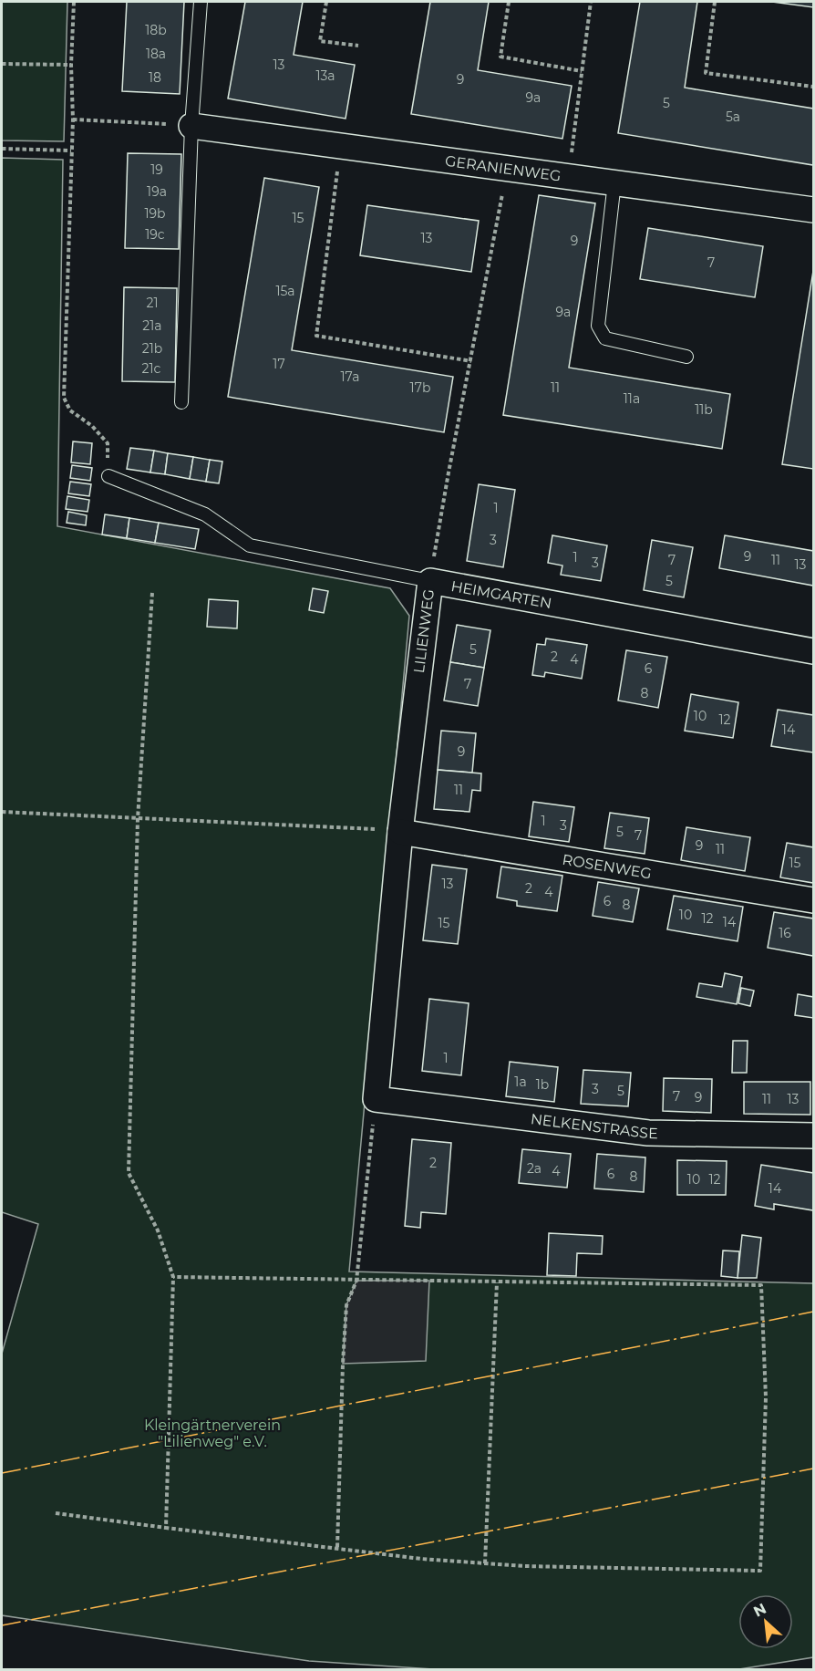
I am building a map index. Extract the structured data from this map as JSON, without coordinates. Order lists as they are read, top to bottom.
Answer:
{
  "streets": {
    "street": [
      "GERANIENWEG",
      "HEIMGARTEN",
      "LILIENWEG",
      "ROSENWEG",
      "NELKENSTRASSE"
    ]
  },
  "crossings": [
    ["GERANIENWEG", "LILIENWEG"],
    ["HEIMGARTEN", "LILIENWEG"],
    ["LILIENWEG", "ROSENWEG"],
    ["LILIENWEG", "NELKENSTRASSE"]
  ],
  "parks": ["Kleingärtnerverein \"Lilienweg\" e.V."],
  "house_numbers": [
    "18b",
    "18a",
    "13",
    "13a",
    "18",
    "9",
    "9a",
    "5",
    "5a",
    "19",
    "19a",
    "19b",
    "15",
    "19c",
    "13",
    "9",
    "7",
    "15a",
    "21",
    "9a",
    "21a",
    "21b",
    "17",
    "21c",
    "17a",
    "17b",
    "11",
    "11a",
    "11b",
    "1",
    "3",
    "9",
    "1",
    "7",
    "11",
    "3",
    "13",
    "5",
    "5",
    "2",
    "4",
    "6",
    "7",
    "8",
    "10",
    "12",
    "14",
    "9",
    "11",
    "1",
    "3",
    "5",
    "7",
    "9",
    "11",
    "15",
    "13",
    "2",
    "4",
    "6",
    "8",
    "10",
    "12",
    "14",
    "15",
    "16",
    "1",
    "1a",
    "1b",
    "3",
    "5",
    "7",
    "9",
    "11",
    "13",
    "2",
    "2a",
    "4",
    "6",
    "8",
    "10",
    "12",
    "14"
  ],
  "north": "top left"
}
